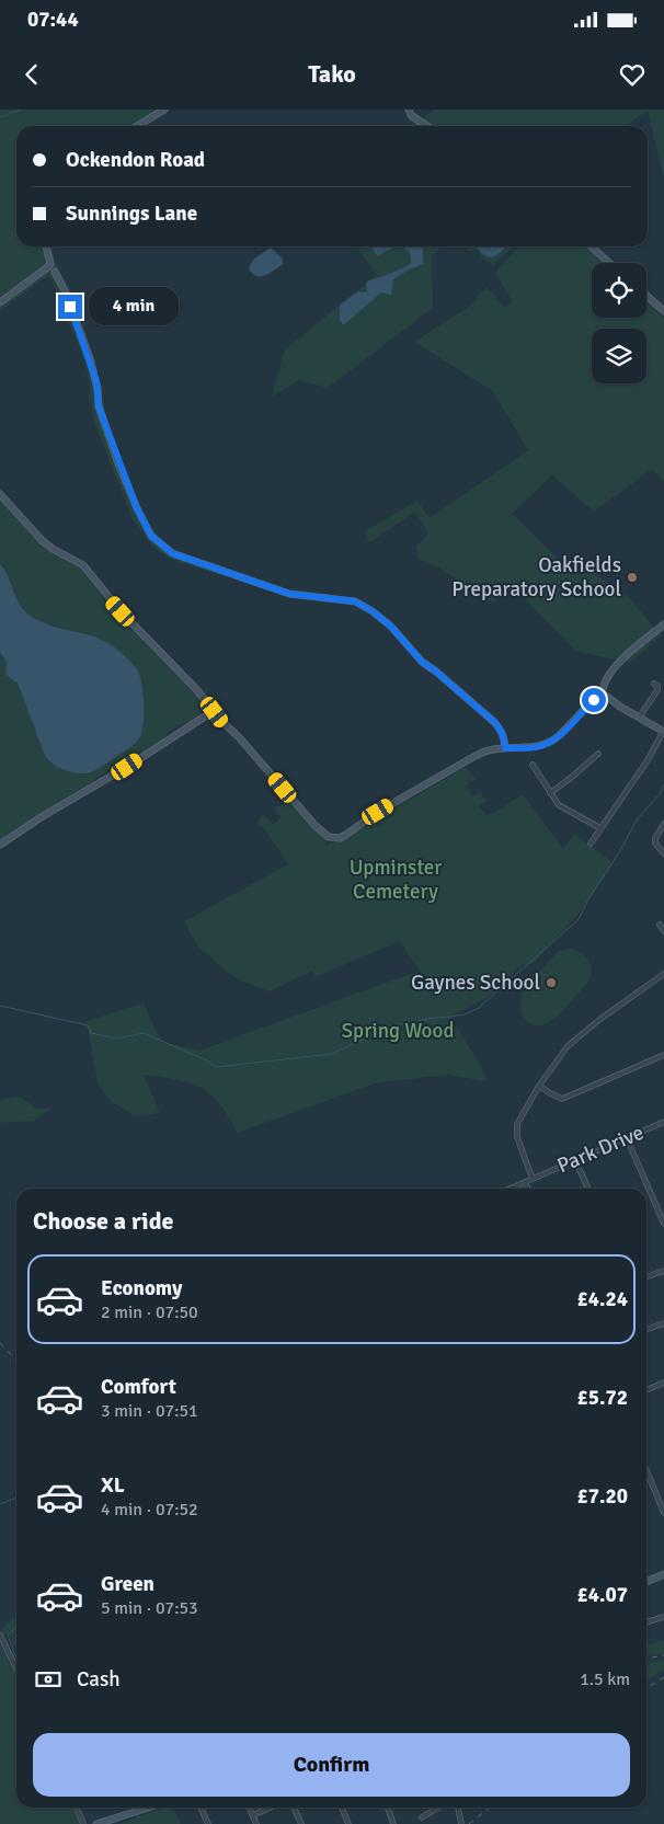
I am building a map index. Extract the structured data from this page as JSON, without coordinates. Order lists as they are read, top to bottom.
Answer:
{
  "streets": {
    "street": ["Park Drive"]
  },
  "parks": ["Upminster Cemetery", "Spring Wood"],
  "places": ["Oakfields Preparatory School", "Gaynes School"],
  "page": {
    "status": "07:44",
    "header": "Tako",
    "banner": ["Ockendon Road", "Sunnings Lane"],
    "bubble": "4 min",
    "heading": "Choose a ride",
    "list": [
      {
        "name": "Economy",
        "note": "2 min · 07:50",
        "value": "£4.24"
      },
      {
        "name": "Comfort",
        "note": "3 min · 07:51",
        "value": "£5.72"
      },
      {
        "name": "XL",
        "note": "4 min · 07:52",
        "value": "£7.20"
      },
      {
        "name": "Green",
        "note": "5 min · 07:53",
        "value": "£4.07"
      }
    ],
    "pay": ["Cash", "1.5 km"],
    "buttons": "Confirm"
  }
}
